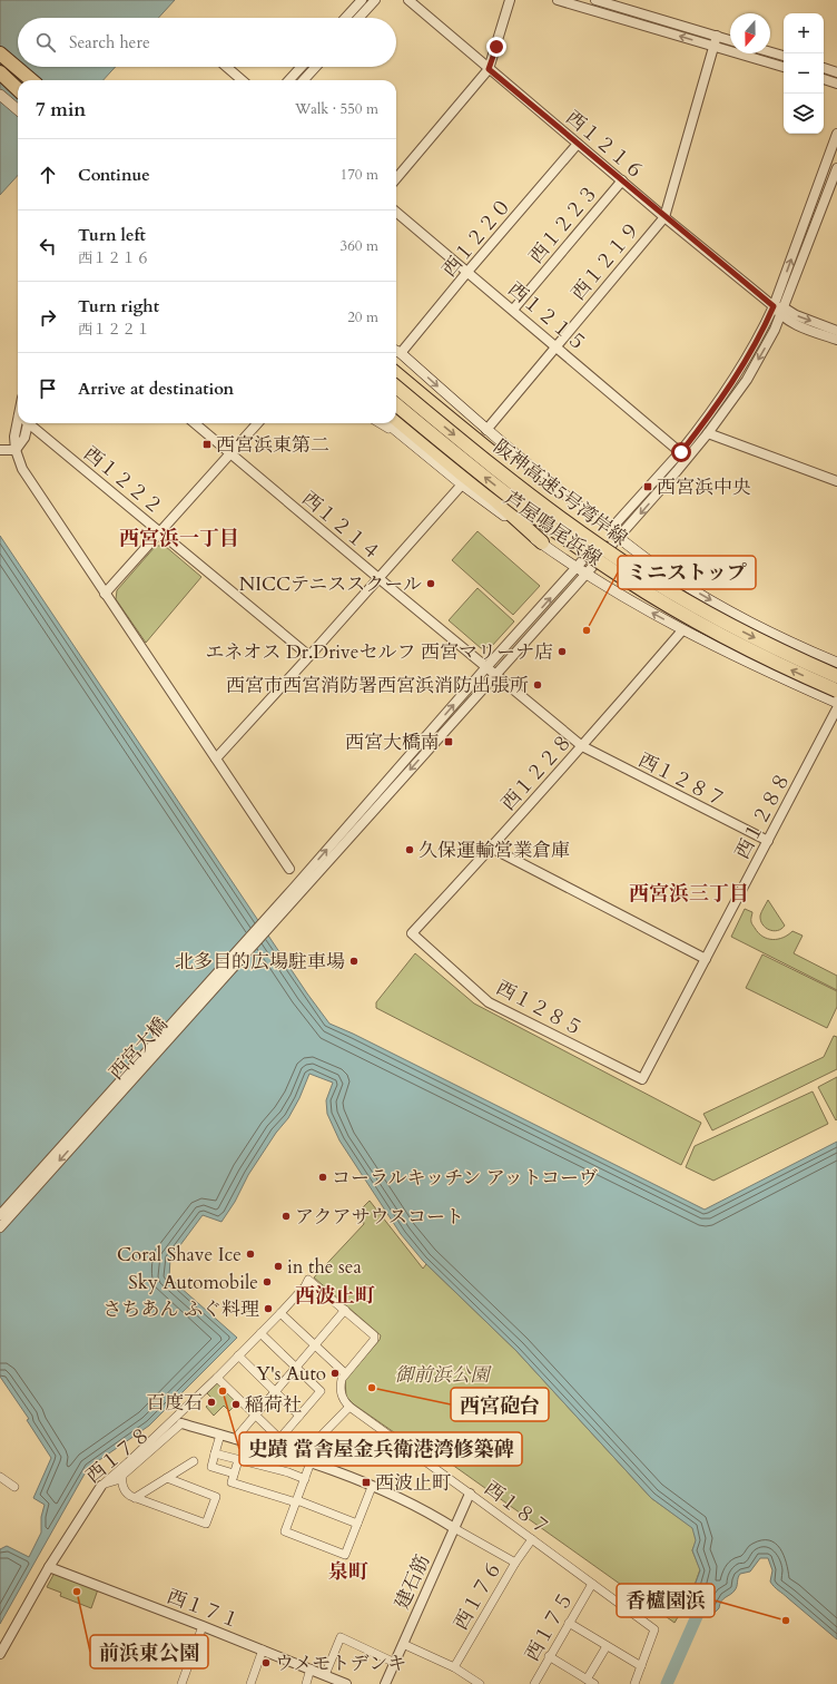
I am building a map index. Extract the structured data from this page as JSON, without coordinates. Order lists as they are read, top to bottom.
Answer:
{
  "streets": {
    "highway": ["阪神高速5号湾岸線"],
    "main road": ["芦屋鳴尾浜線"],
    "street": [
      "西１２１６",
      "西１２２３",
      "西１２２０",
      "西１２１９",
      "西１２１５",
      "西１２２２",
      "西１２１４",
      "西１２２８",
      "西１２８７",
      "西１２８８",
      "西１２８５",
      "西宮大橋",
      "西１７８",
      "西１８７",
      "建石筋",
      "西１７６",
      "西１７１",
      "西１７５"
    ]
  },
  "crossings": [
    ["西１２１６", "西１２２３"],
    ["西１２１６", "西１２２０"],
    ["西１２１６", "西１２１９"],
    ["西１２２３", "西１２１５"],
    ["西１２２０", "西１２１５"],
    ["西１２１９", "西１２１５"],
    ["西１２１９", "芦屋鳴尾浜線"],
    ["西１２１４", "西１２８７"],
    ["芦屋鳴尾浜線", "西１２２８"],
    ["西１２２８", "西１２８７"],
    ["西１２２８", "西１２８５"],
    ["西１２８７", "西１２８８"],
    ["西１２８８", "西１２８５"],
    ["西１７８", "建石筋"],
    ["西１７８", "西１７１"],
    ["西１８７", "建石筋"],
    ["西１８７", "西１７６"],
    ["西１８７", "西１７５"]
  ],
  "districts": [
    "西宮浜一丁目",
    "西宮浜三丁目",
    "西波止町",
    "泉町"
  ],
  "parks": ["御前浜公園"],
  "places": {
    "transit": [
      "西宮浜東第二",
      "西宮浜中央",
      "西宮大橋南",
      "西波止町"
    ],
    "other": [
      "NICCテニススクール",
      "ミニストップ",
      "エネオス Dr.Driveセルフ 西宮マリーナ店",
      "西宮市西宮消防署西宮浜消防出張所",
      "久保運輸営業倉庫",
      "北多目的広場駐車場",
      "コーラルキッチン アットコーヴ",
      "アクアサウスコート",
      "Coral Shave Ice",
      "in the sea",
      "Sky Automobile",
      "さちあん ふぐ料理",
      "Y's Auto",
      "西宮砲台",
      "史蹟 當舎屋金兵衛港湾修築碑",
      "百度石",
      "稲荷社",
      "前浜東公園",
      "香櫨園浜",
      "ウメモトデンキ"
    ]
  },
  "north": "bottom",
  "page": {
    "map_buttons": ["+", "−"],
    "search": "Search here",
    "heading": ["7 min", "Walk · 550 m"],
    "list": [
      ["Continue", "170 m"],
      ["Turn left", "西１２１６", "360 m"],
      ["Turn right", "西１２２１", "20 m"],
      "Arrive at destination"
    ]
  }
}
